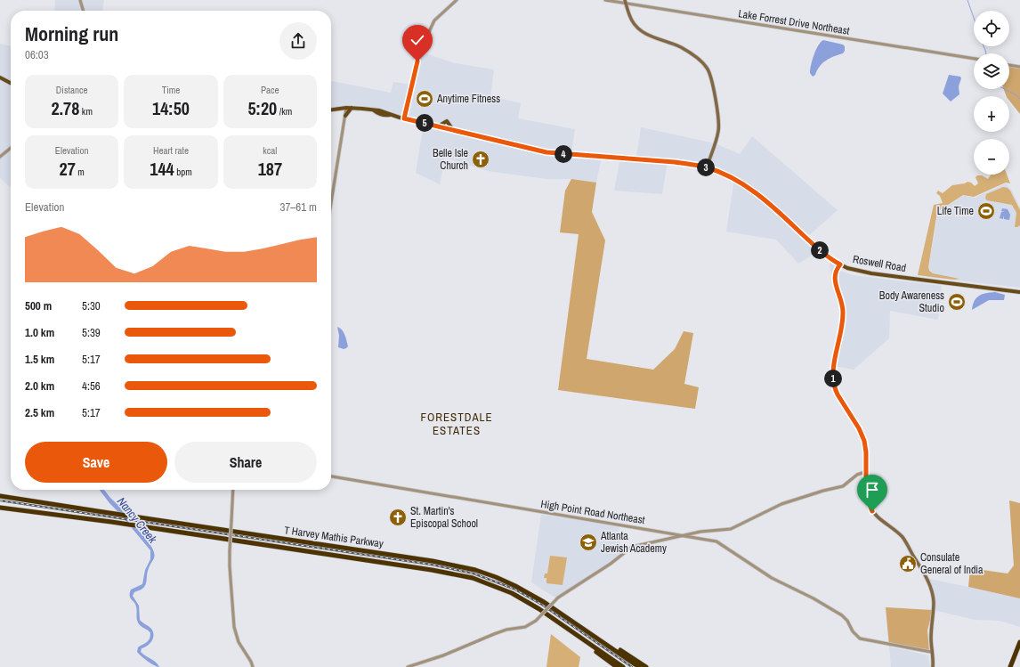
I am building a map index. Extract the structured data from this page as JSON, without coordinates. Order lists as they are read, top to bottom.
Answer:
{
  "streets": {
    "highway": ["T Harvey Mathis Parkway"],
    "main road": ["Roswell Road"],
    "street": ["Lake Forrest Drive Northeast", "High Point Road Northeast"]
  },
  "districts": ["FORESTDALE ESTATES"],
  "water": ["Nancy Creek"],
  "places": {
    "sports": ["Anytime Fitness", "Life Time", "Body Awareness Studio"],
    "church": ["Belle Isle Church", "St. Martin's Episcopal School"],
    "school or university": ["Atlanta Jewish Academy"],
    "public building": ["Consulate General of India"]
  },
  "page": {
    "map_buttons": ["+", "−"],
    "heading": ["Morning run", "06:03"],
    "stats": [
      ["Distance", "2.78 km"],
      ["Time", "14:50"],
      ["Pace", "5:20 /km"],
      ["Elevation", "27 m"],
      ["Heart rate", "144 bpm"],
      ["kcal", "187"]
    ],
    "pins": [
      "5",
      "4",
      "3",
      "2",
      "1"
    ],
    "chart": ["Elevation", "37–61 m"],
    "list": [
      {
        "name": "500 m",
        "note": "5:30"
      },
      {
        "name": "1.0 km",
        "note": "5:39"
      },
      {
        "name": "1.5 km",
        "note": "5:17"
      },
      {
        "name": "2.0 km",
        "note": "4:56"
      },
      {
        "name": "2.5 km",
        "note": "5:17"
      }
    ],
    "buttons": ["Save", "Share"]
  }
}
